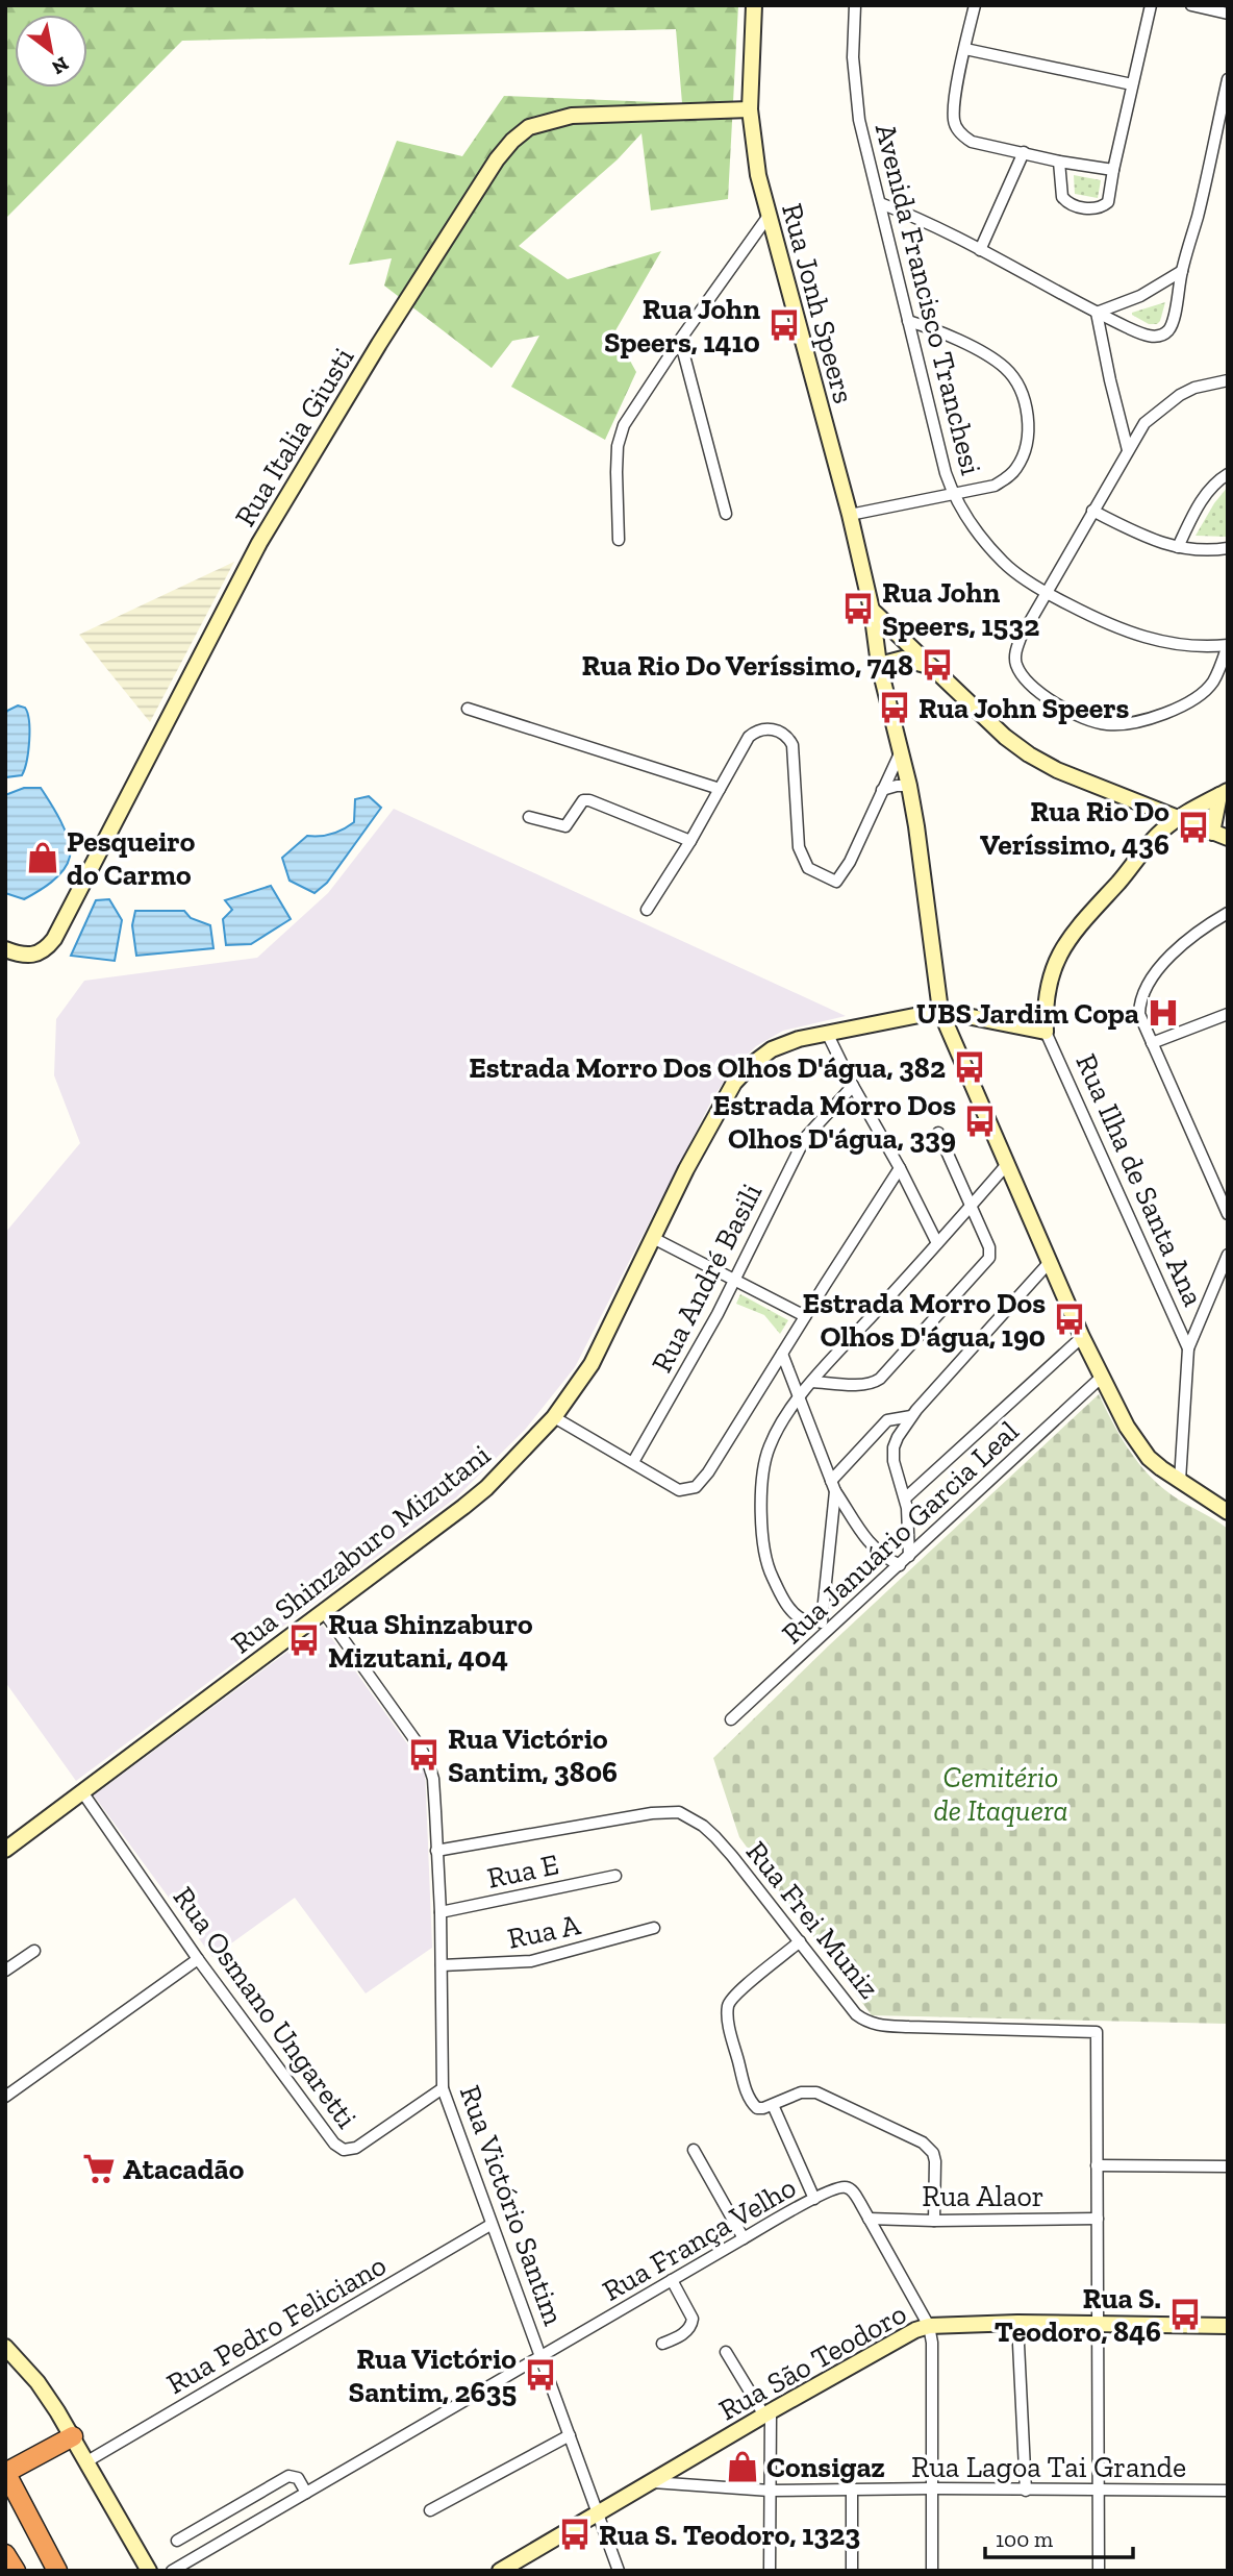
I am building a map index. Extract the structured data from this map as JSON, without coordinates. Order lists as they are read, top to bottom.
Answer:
{
  "streets": {
    "street": [
      "Avenida Francisco Tranchesi",
      "Rua Jonh Speers",
      "Rua Italia Giusti",
      "Rua Ilha de Santa Ana",
      "Rua André Basili",
      "Rua Januário Garcia Leal",
      "Rua Shinzaburo Mizutani",
      "Rua E",
      "Rua Frei Muniz",
      "Rua A",
      "Rua Osmano Ungaretti",
      "Rua Alaor",
      "Rua Victório Santim",
      "Rua França Velho",
      "Rua Pedro Feliciano",
      "Rua São Teodoro",
      "Rua Lagoa Tai Grande"
    ]
  },
  "crossings": [
    ["Rua Jonh Speers", "Rua Italia Giusti"],
    ["Rua Jonh Speers", "Rua Ilha de Santa Ana"],
    ["Rua Jonh Speers", "Rua Januário Garcia Leal"],
    ["Rua Jonh Speers", "Rua Shinzaburo Mizutani"],
    ["Rua Ilha de Santa Ana", "Rua Shinzaburo Mizutani"],
    ["Rua Shinzaburo Mizutani", "Rua Osmano Ungaretti"],
    ["Rua Shinzaburo Mizutani", "Rua Victório Santim"],
    ["Rua E", "Rua Victório Santim"],
    ["Rua Frei Muniz", "Rua Victório Santim"],
    ["Rua A", "Rua Victório Santim"],
    ["Rua Osmano Ungaretti", "Rua Victório Santim"],
    ["Rua Alaor", "Rua França Velho"],
    ["Rua Victório Santim", "Rua França Velho"],
    ["Rua Victório Santim", "Rua Pedro Feliciano"],
    ["Rua Victório Santim", "Rua São Teodoro"],
    ["Rua França Velho", "Rua São Teodoro"],
    ["Rua São Teodoro", "Rua Lagoa Tai Grande"]
  ],
  "parks": ["Cemitério de Itaquera"],
  "places": {
    "bus stop": [
      "Rua John Speers, 1410",
      "Rua John Speers, 1532",
      "Rua Rio Do Veríssimo, 748",
      "Rua John Speers",
      "Rua Rio Do Veríssimo, 436",
      "Estrada Morro Dos Olhos D'água, 382",
      "Estrada Morro Dos Olhos D'água, 339",
      "Estrada Morro Dos Olhos D'água, 190",
      "Rua Shinzaburo Mizutani, 404",
      "Rua Victório Santim, 3806",
      "Rua S. Teodoro, 846",
      "Rua Victório Santim, 2635",
      "Rua S. Teodoro, 1323"
    ],
    "shop": ["Pesqueiro do Carmo", "Consigaz"],
    "hospital": ["UBS Jardim Copa"],
    "supermarket": ["Atacadão"]
  },
  "scale_bar": "100 m",
  "north": "bottom right"
}
